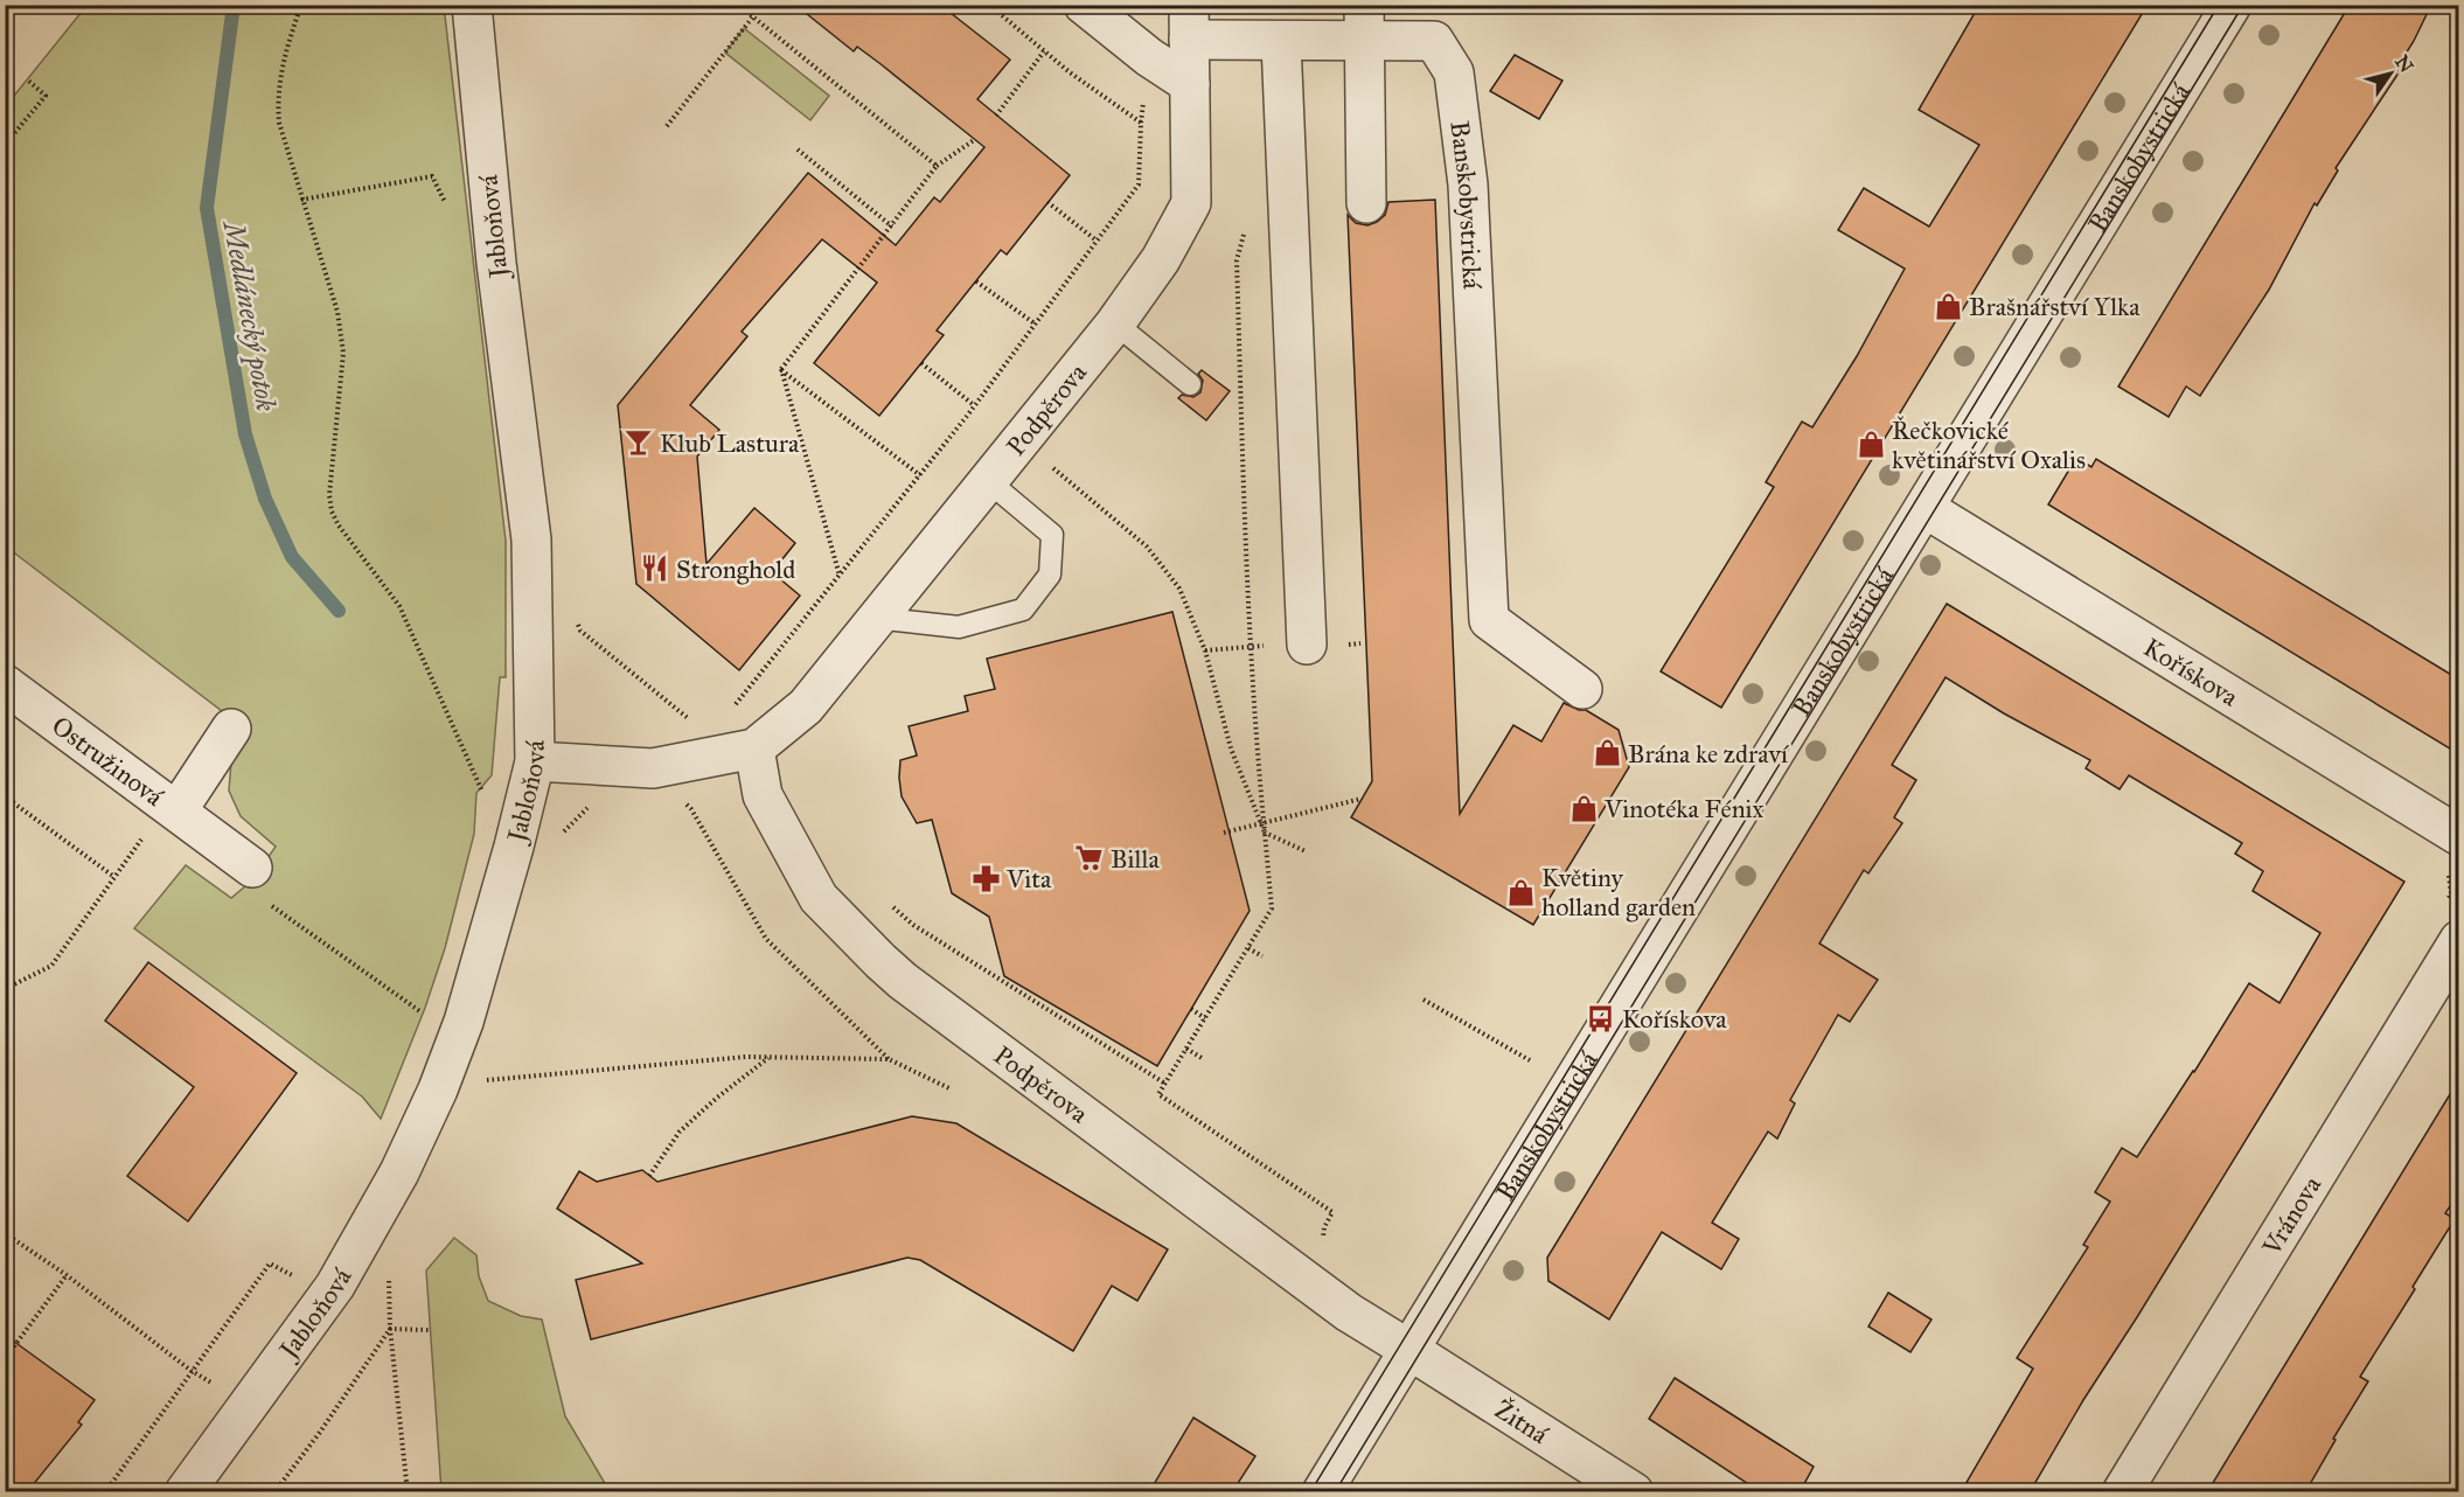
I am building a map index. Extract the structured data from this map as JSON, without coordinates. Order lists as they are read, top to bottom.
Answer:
{
  "streets": {
    "street": [
      "Banskobystrická",
      "Jabloňová",
      "Podpěrova",
      "Kořískova",
      "Ostružinová",
      "Vránova",
      "Žitná"
    ]
  },
  "crossings": [
    ["Banskobystrická", "Podpěrova"],
    ["Banskobystrická", "Kořískova"],
    ["Banskobystrická", "Žitná"],
    ["Jabloňová", "Podpěrova"],
    ["Podpěrova", "Žitná"]
  ],
  "water": ["Medlánecký potok"],
  "places": {
    "shop": [
      "Brašnářství Ylka",
      "Řečkovické květinářství Oxalis",
      "Brána ke zdraví",
      "Vinotéka Fénix",
      "Květiny holland garden"
    ],
    "bar": ["Klub Lastura"],
    "restaurant": ["Stronghold"],
    "supermarket": ["Billa"],
    "pharmacy": ["Vita"],
    "bus stop": ["Kořískova"]
  },
  "north": "top right"
}
